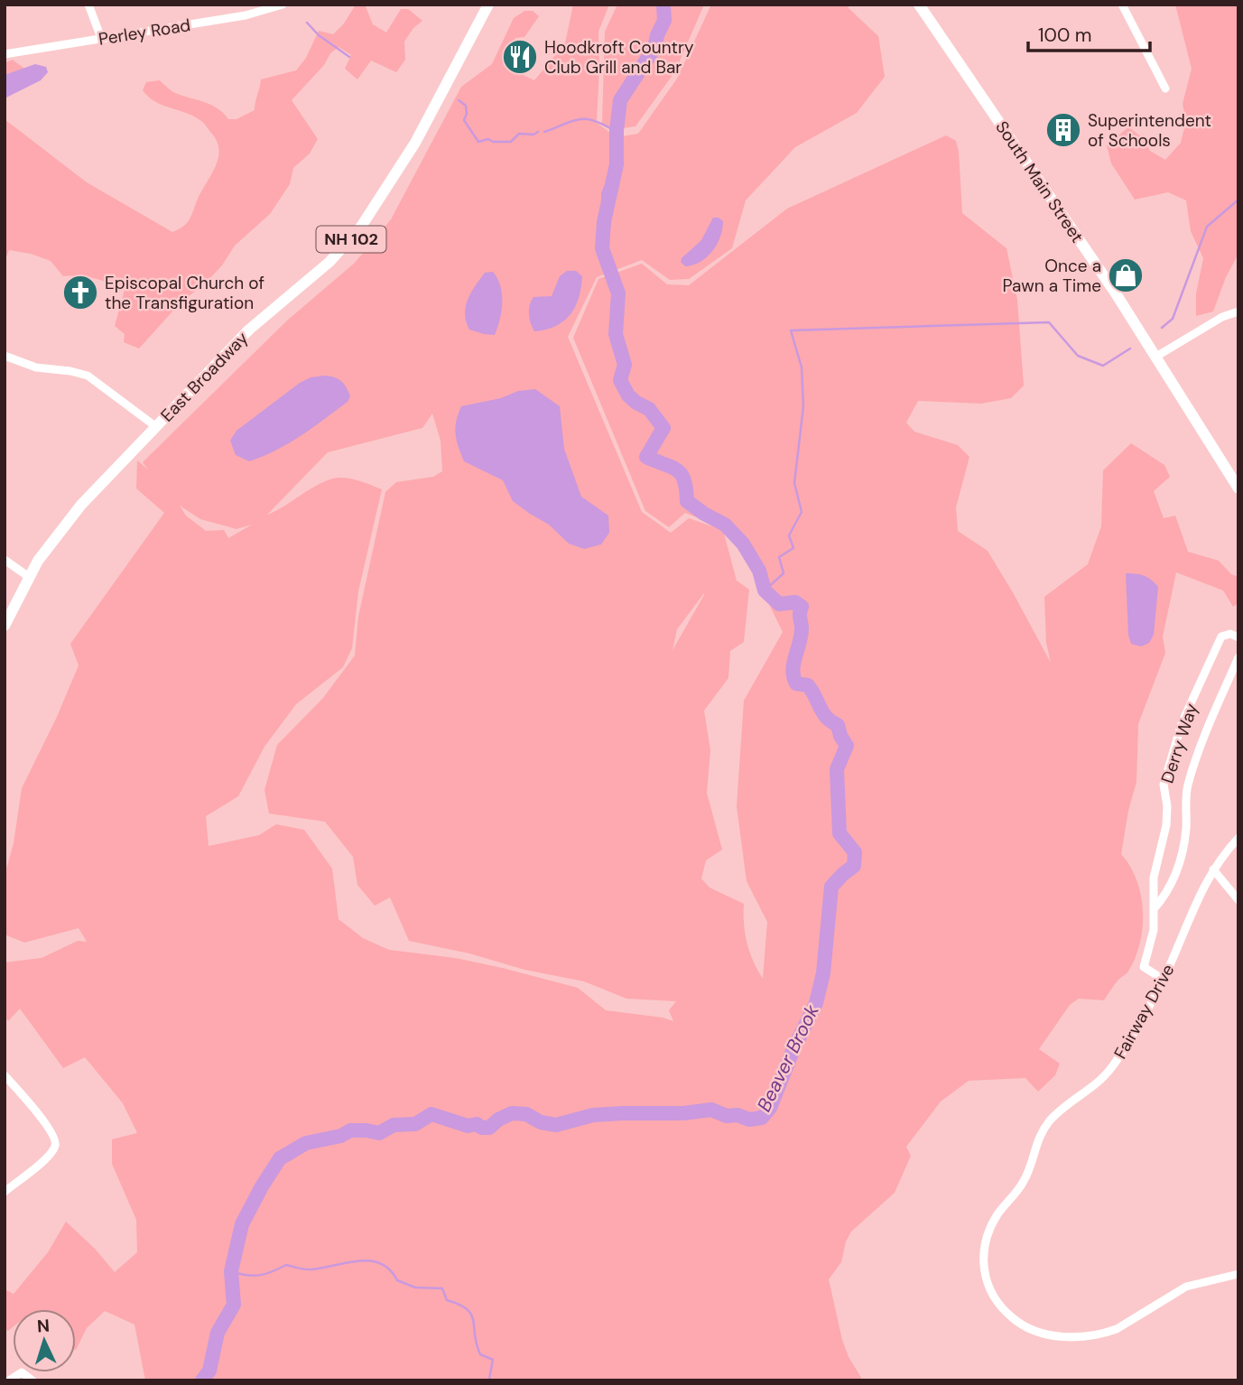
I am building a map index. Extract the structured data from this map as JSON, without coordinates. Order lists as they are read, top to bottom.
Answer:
{
  "streets": {
    "main road": ["South Main Street", "NH 102", "East Broadway"],
    "street": ["Perley Road", "Derry Way", "Fairway Drive"]
  },
  "crossings": [
    ["Derry Way", "Fairway Drive"]
  ],
  "water": ["Beaver Brook"],
  "places": {
    "restaurant": ["Hoodkroft Country Club Grill and Bar"],
    "building": ["Superintendent of Schools"],
    "shop": ["Once a Pawn a Time"],
    "church": ["Episcopal Church of the Transfiguration"]
  },
  "scale_bar": "100 m",
  "north": "top"
}
